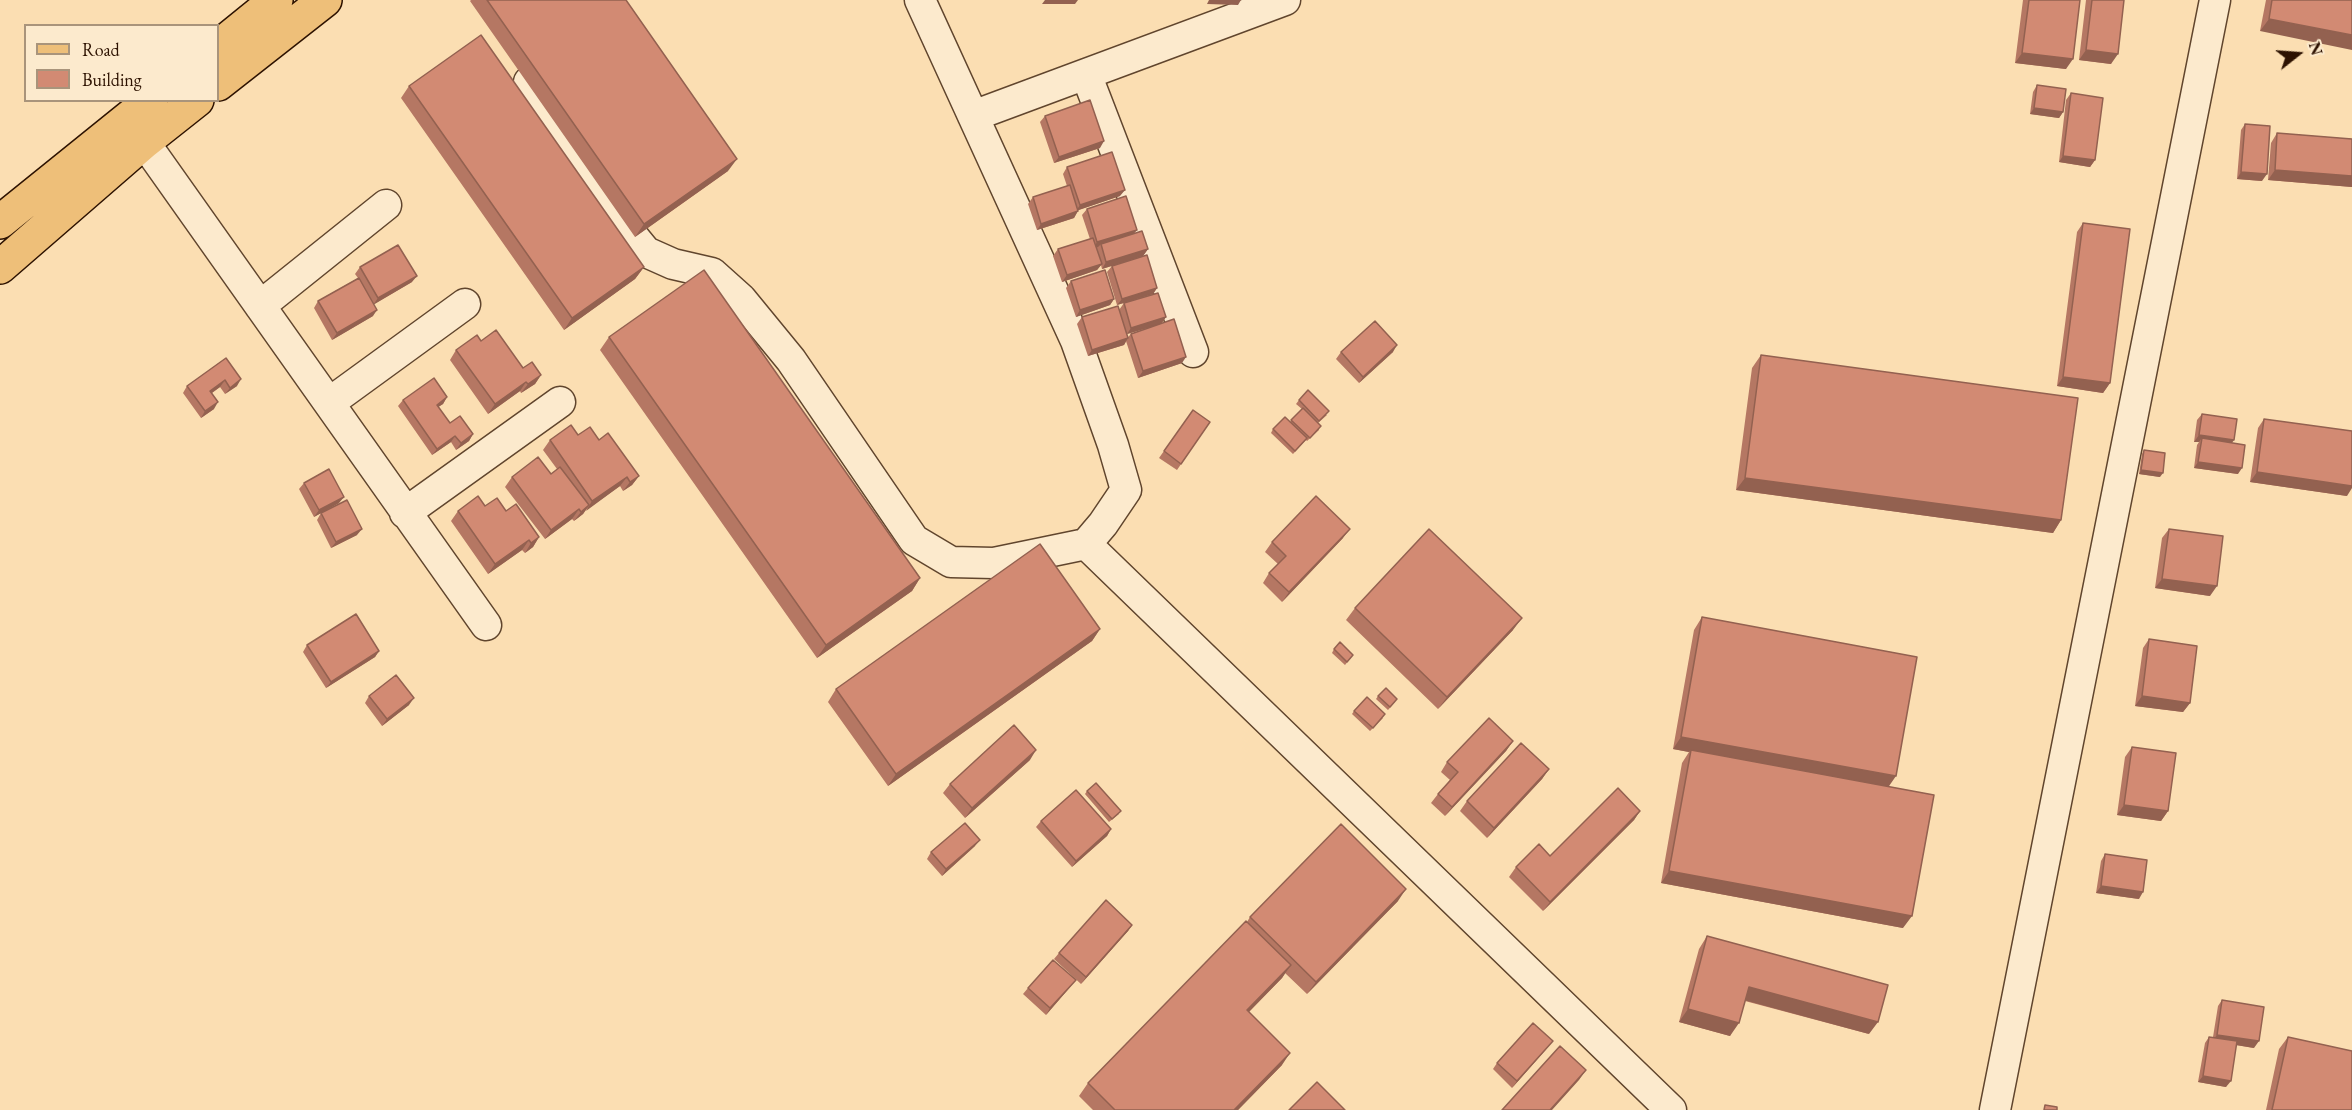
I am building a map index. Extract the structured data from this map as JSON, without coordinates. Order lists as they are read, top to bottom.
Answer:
{
  "legend": ["Road", "Building"],
  "north": "right"
}
